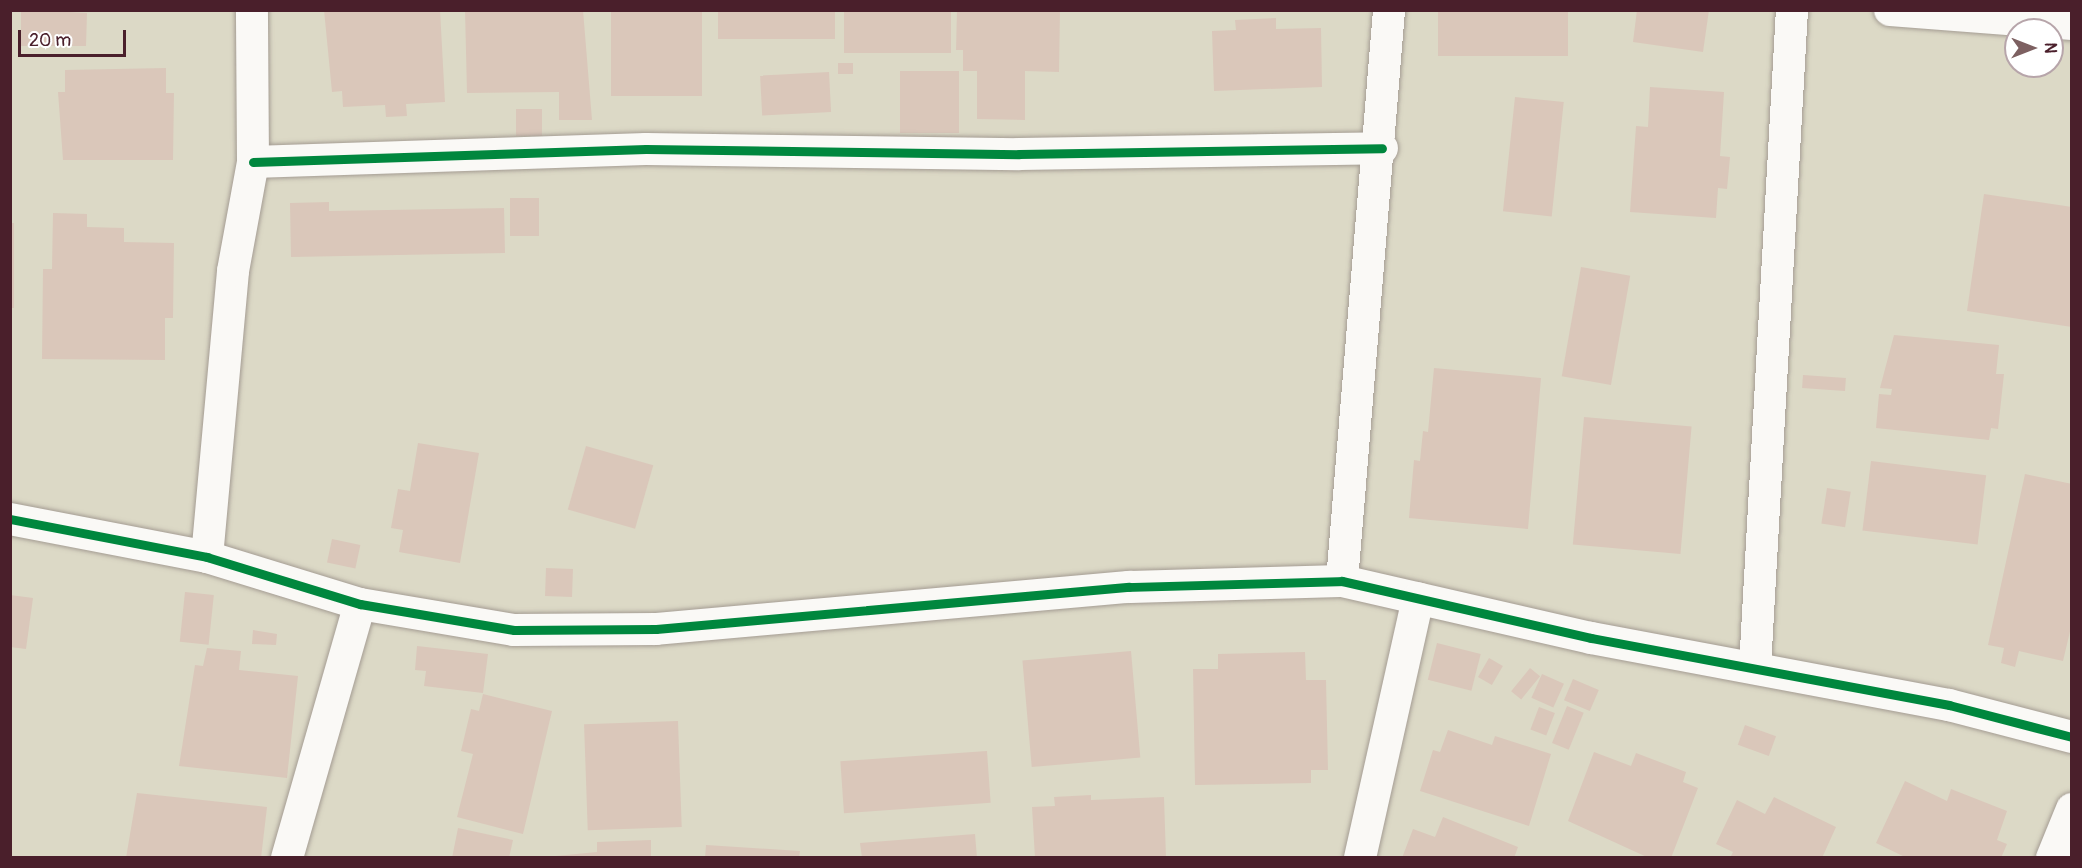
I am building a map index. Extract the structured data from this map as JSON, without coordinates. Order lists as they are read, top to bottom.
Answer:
{
  "scale_bar": "20 m",
  "north": "right"
}
